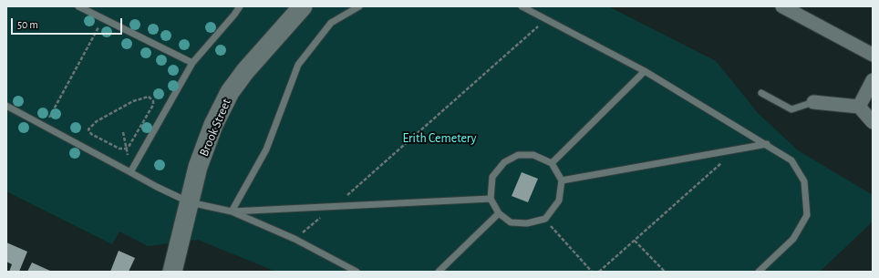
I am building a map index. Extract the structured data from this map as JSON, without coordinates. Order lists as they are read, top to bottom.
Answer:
{
  "streets": {
    "street": ["Brook Street"]
  },
  "parks": ["Erith Cemetery"],
  "scale_bar": "50 m"
}
